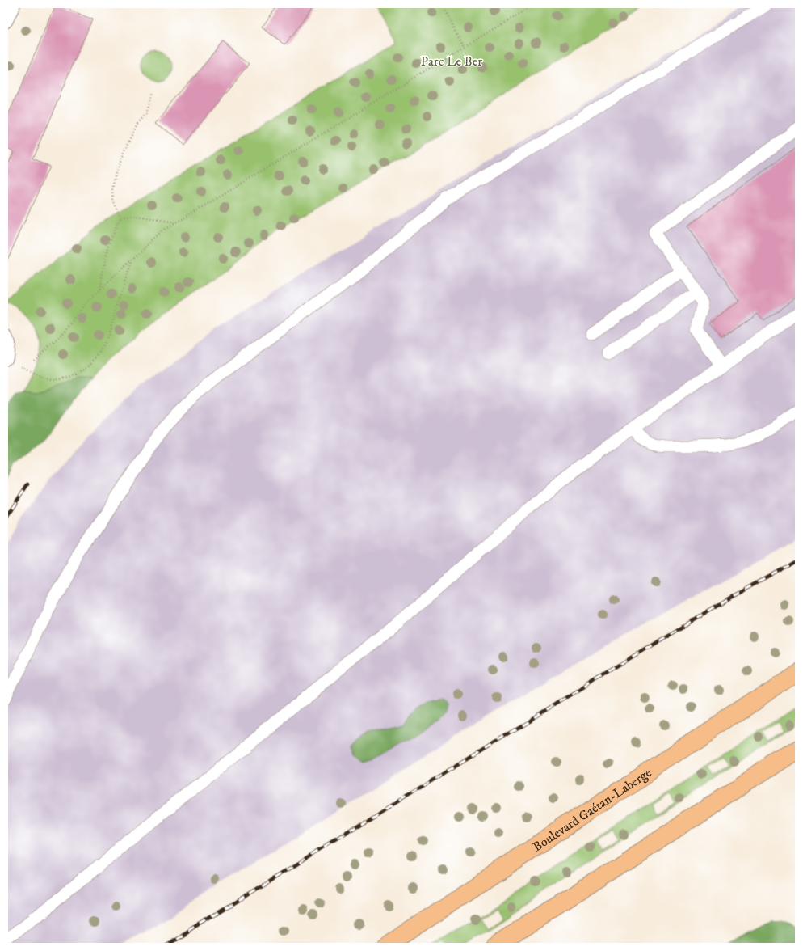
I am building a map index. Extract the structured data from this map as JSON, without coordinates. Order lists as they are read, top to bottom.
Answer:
{
  "streets": {
    "main road": ["Boulevard Gaétan-Laberge"]
  },
  "parks": ["Parc Le Ber"]
}
